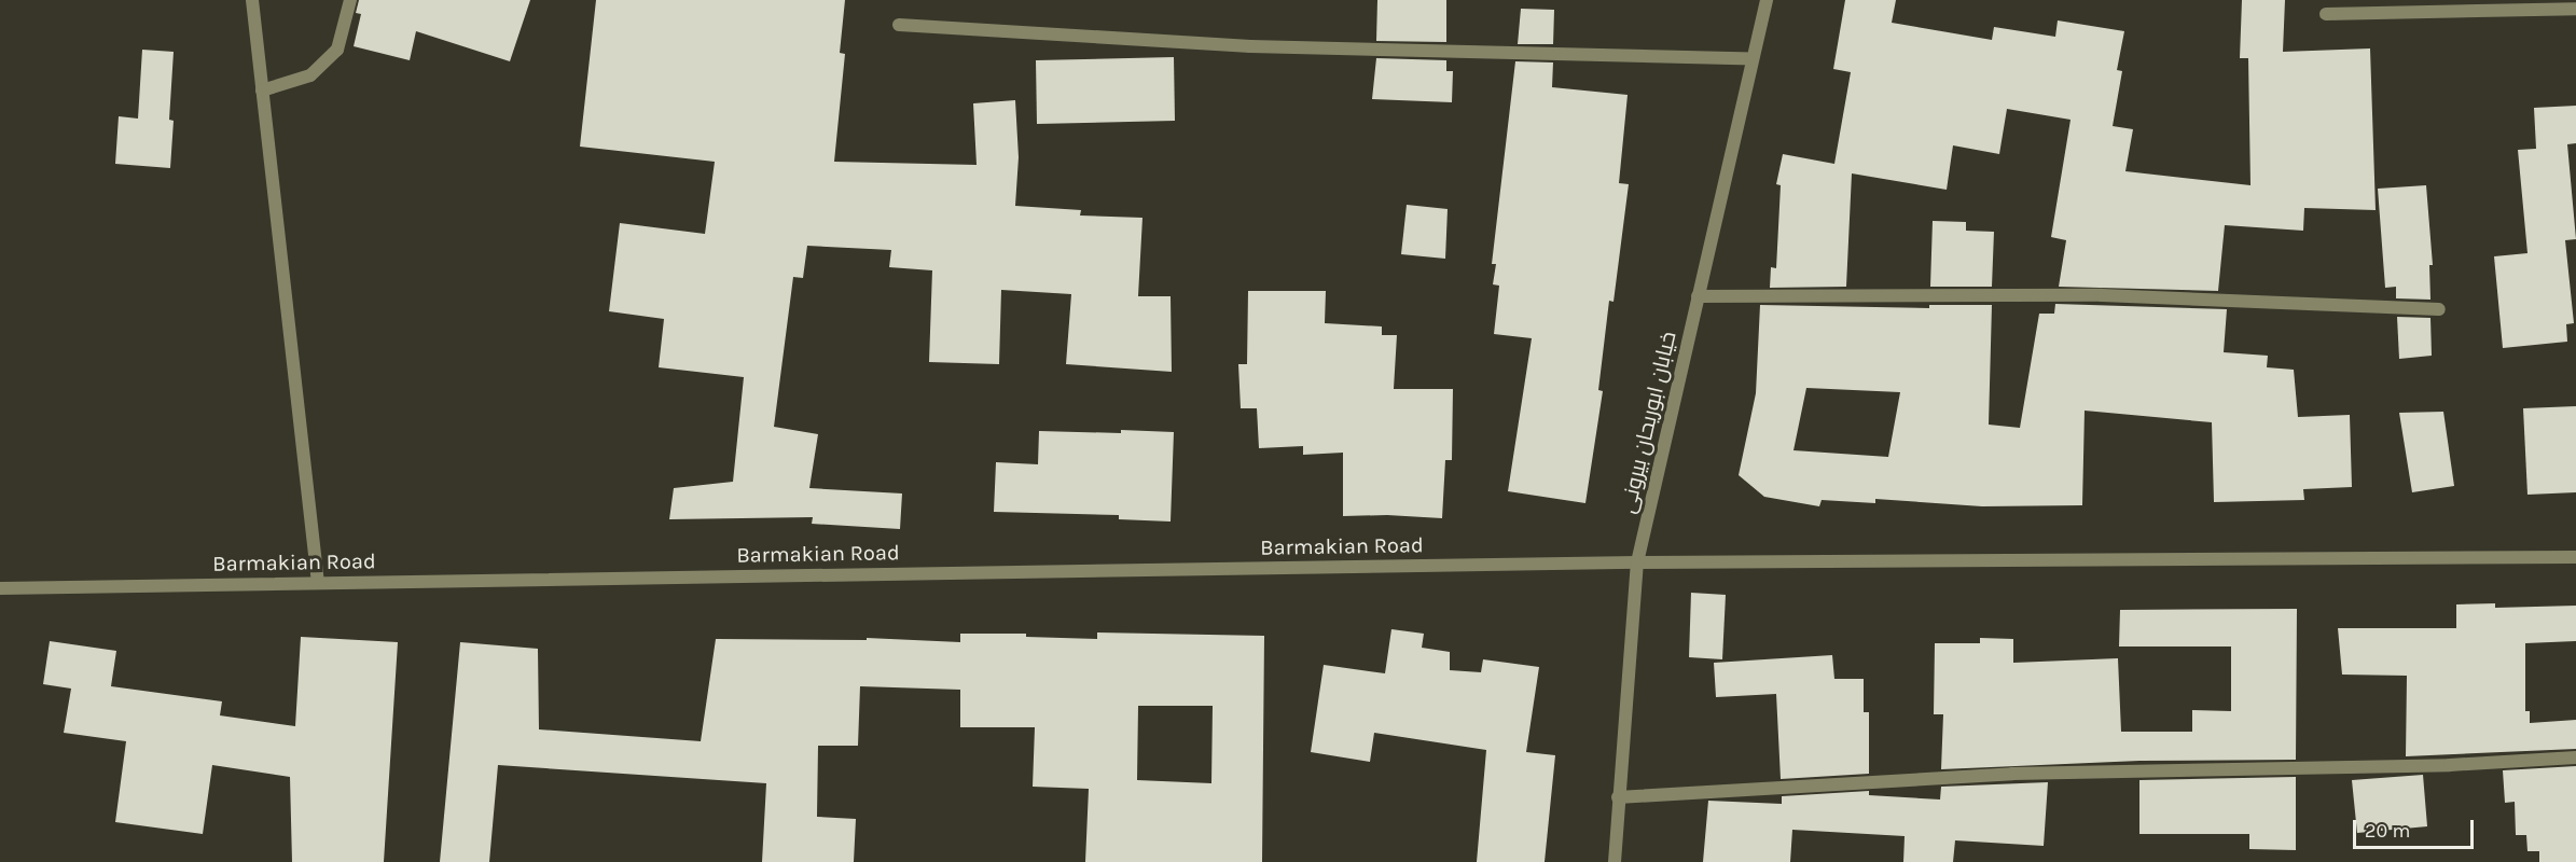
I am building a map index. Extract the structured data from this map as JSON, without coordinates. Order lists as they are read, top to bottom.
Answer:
{
  "streets": {
    "street": ["خیابان ابوریحان بیرونی", "Barmakian Road"]
  },
  "crossings": [
    ["خیابان ابوریحان بیرونی", "Barmakian Road"]
  ],
  "scale_bar": "20 m"
}
